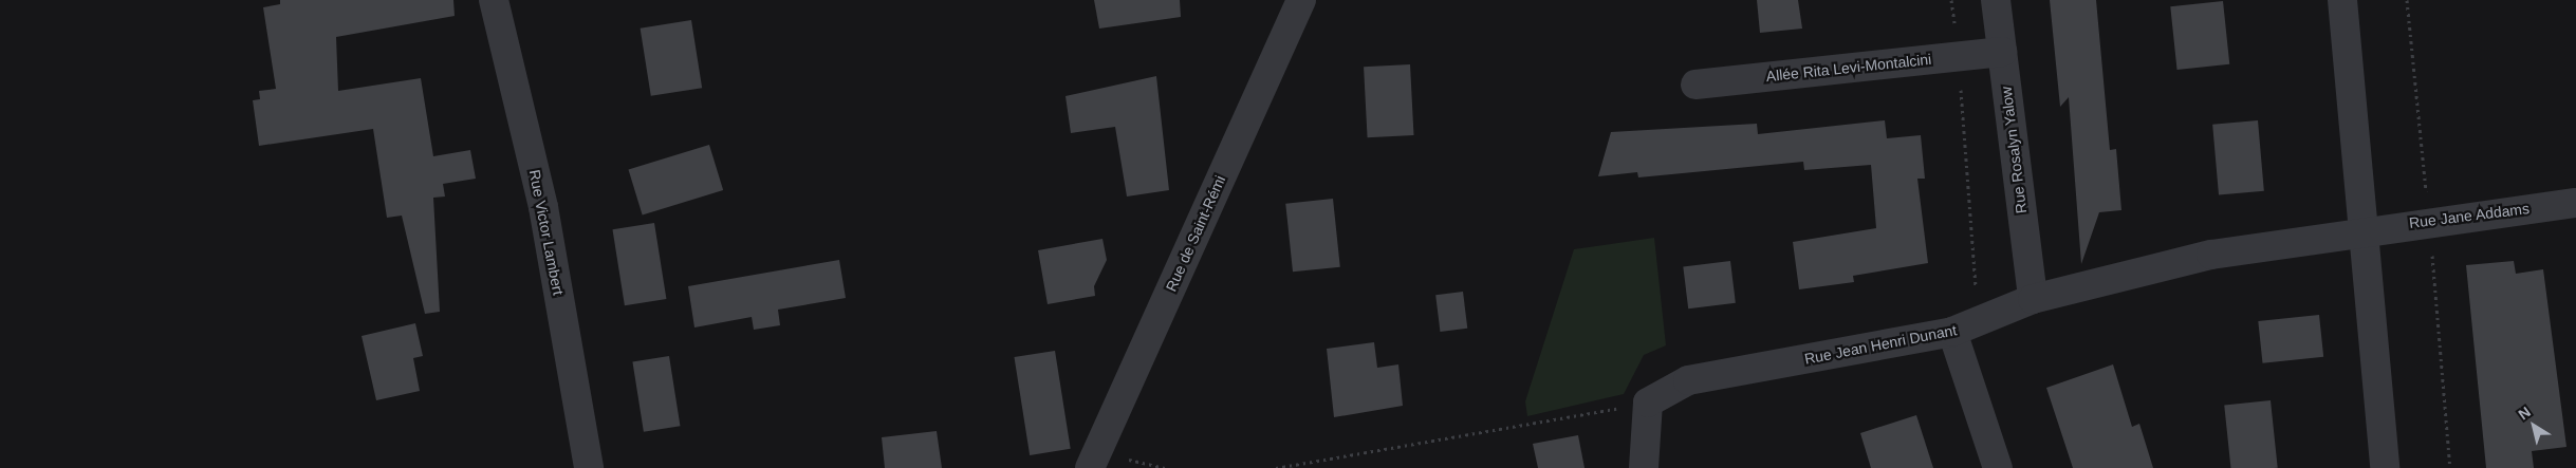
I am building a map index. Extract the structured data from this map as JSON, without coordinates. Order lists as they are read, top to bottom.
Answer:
{
  "streets": {
    "street": [
      "Allée Rita Levi-Montalcini",
      "Rue Rosalyn Yalow",
      "Rue Jane Addams",
      "Rue Victor Lambert",
      "Rue de Saint-Rémi",
      "Rue Jean Henri Dunant"
    ]
  },
  "crossings": [
    ["Allée Rita Levi-Montalcini", "Rue Rosalyn Yalow"],
    ["Rue Rosalyn Yalow", "Rue Jean Henri Dunant"],
    ["Rue Jane Addams", "Rue Jean Henri Dunant"]
  ],
  "north": "top left"
}
